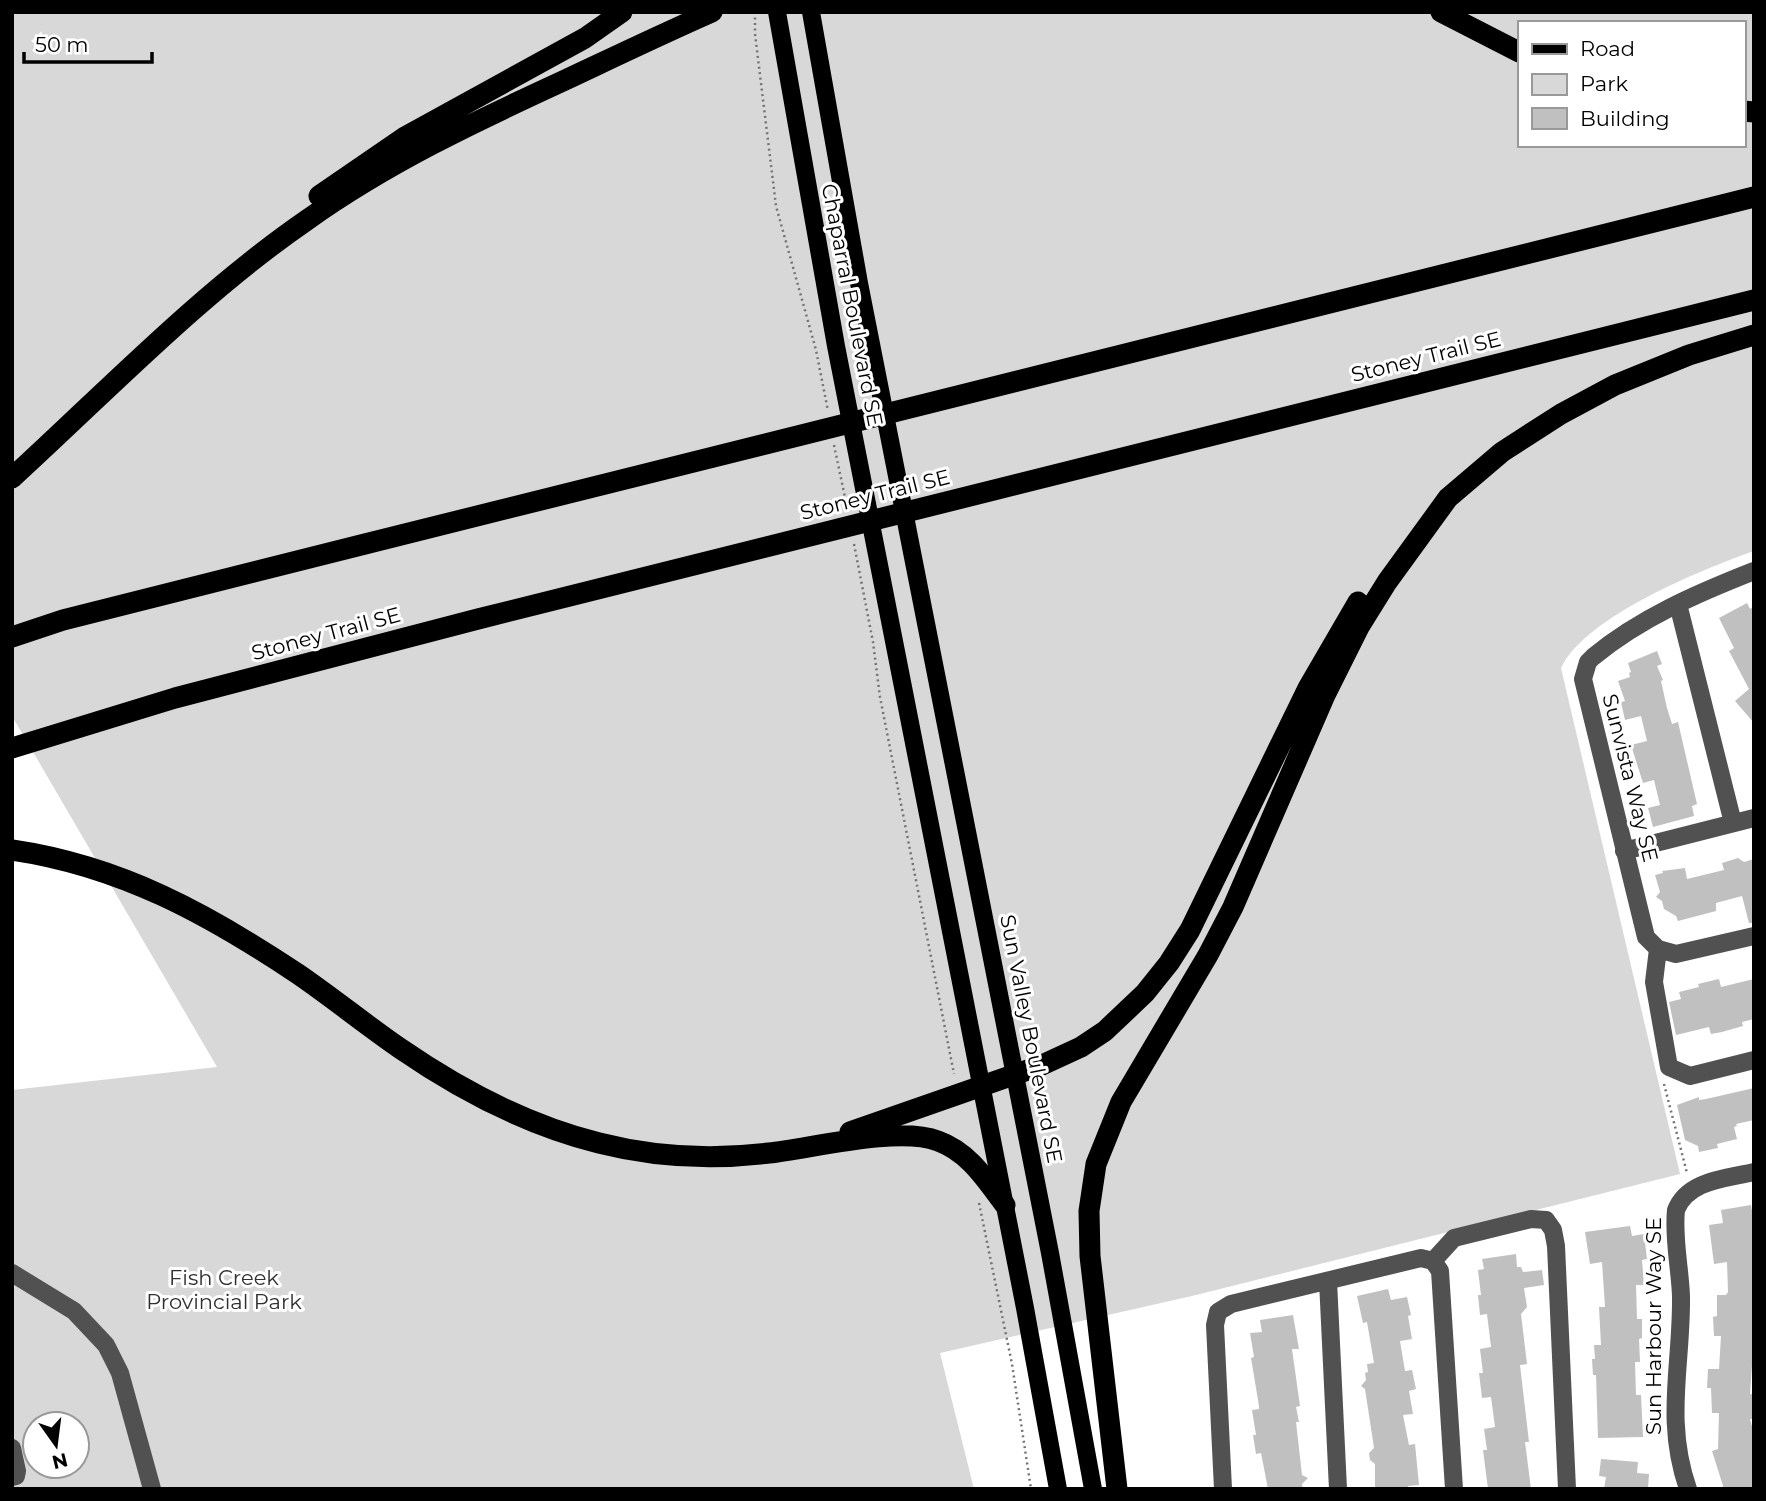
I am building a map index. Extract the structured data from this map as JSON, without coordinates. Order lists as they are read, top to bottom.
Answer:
{
  "streets": {
    "highway": ["Stoney Trail SE"],
    "main road": ["Chaparral Boulevard SE", "Sun Valley Boulevard SE"],
    "street": ["Sunvista Way SE", "Sun Harbour Way SE"]
  },
  "crossings": [
    ["Chaparral Boulevard SE", "Sun Valley Boulevard SE"]
  ],
  "parks": ["Fish Creek Provincial Park"],
  "legend": ["Road", "Park", "Building"],
  "scale_bar": "50 m",
  "north": "bottom"
}
